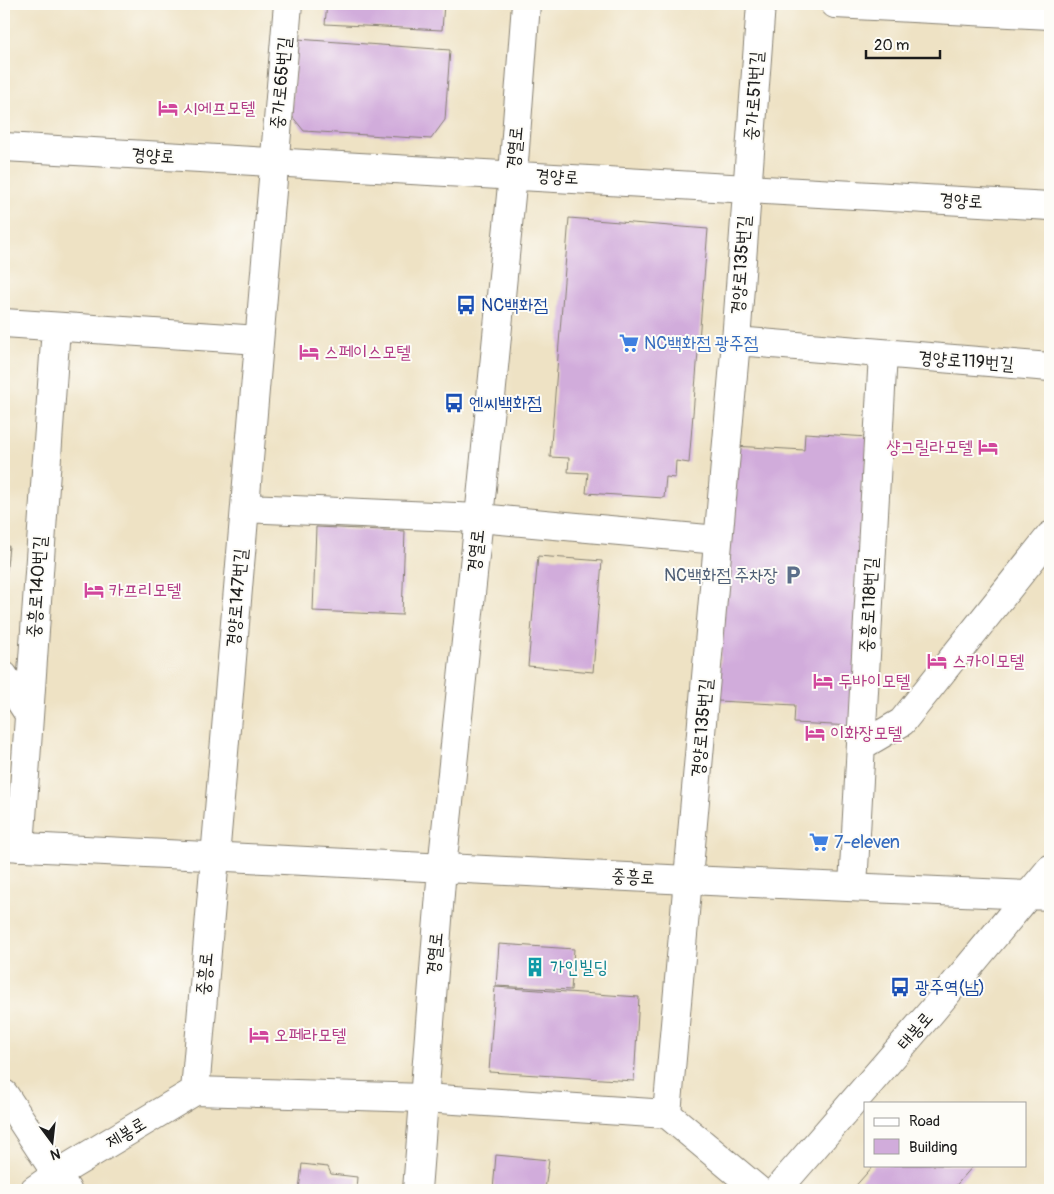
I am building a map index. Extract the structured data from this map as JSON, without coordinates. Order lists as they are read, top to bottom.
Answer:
{
  "streets": {
    "street": [
      "중가로65번길",
      "중가로51번길",
      "경열로",
      "경양로",
      "경양로135번길",
      "경양로119번길",
      "중흥로140번길",
      "경양로147번길",
      "중흥로118번길",
      "중흥로",
      "태봉로",
      "제봉로"
    ]
  },
  "crossings": [
    ["중가로65번길", "경양로"],
    ["중가로65번길", "경양로147번길"],
    ["중가로51번길", "경양로"],
    ["중가로51번길", "경양로135번길"],
    ["경열로", "경양로"],
    ["경열로", "중흥로"],
    ["경양로", "경양로135번길"],
    ["경양로", "경양로147번길"],
    ["경양로135번길", "중흥로"],
    ["경양로119번길", "중흥로118번길"],
    ["중흥로140번길", "중흥로"],
    ["경양로147번길", "중흥로"],
    ["중흥로118번길", "중흥로"],
    ["중흥로", "태봉로"],
    ["중흥로", "제봉로"]
  ],
  "places": {
    "hotel": [
      "시에프모텔",
      "스페이스모텔",
      "샹그릴라모텔",
      "카프리모텔",
      "스카이모텔",
      "두바이모텔",
      "이화장모텔",
      "오페라모텔"
    ],
    "bus stop": ["NC백화점", "엔씨백화점", "광주역(남)"],
    "supermarket": ["NC백화점 광주점", "7-eleven"],
    "parking": ["NC백화점 주차장"],
    "building": ["가인빌딩"]
  },
  "legend": ["Road", "Building"],
  "scale_bar": "20 m",
  "north": "bottom"
}
